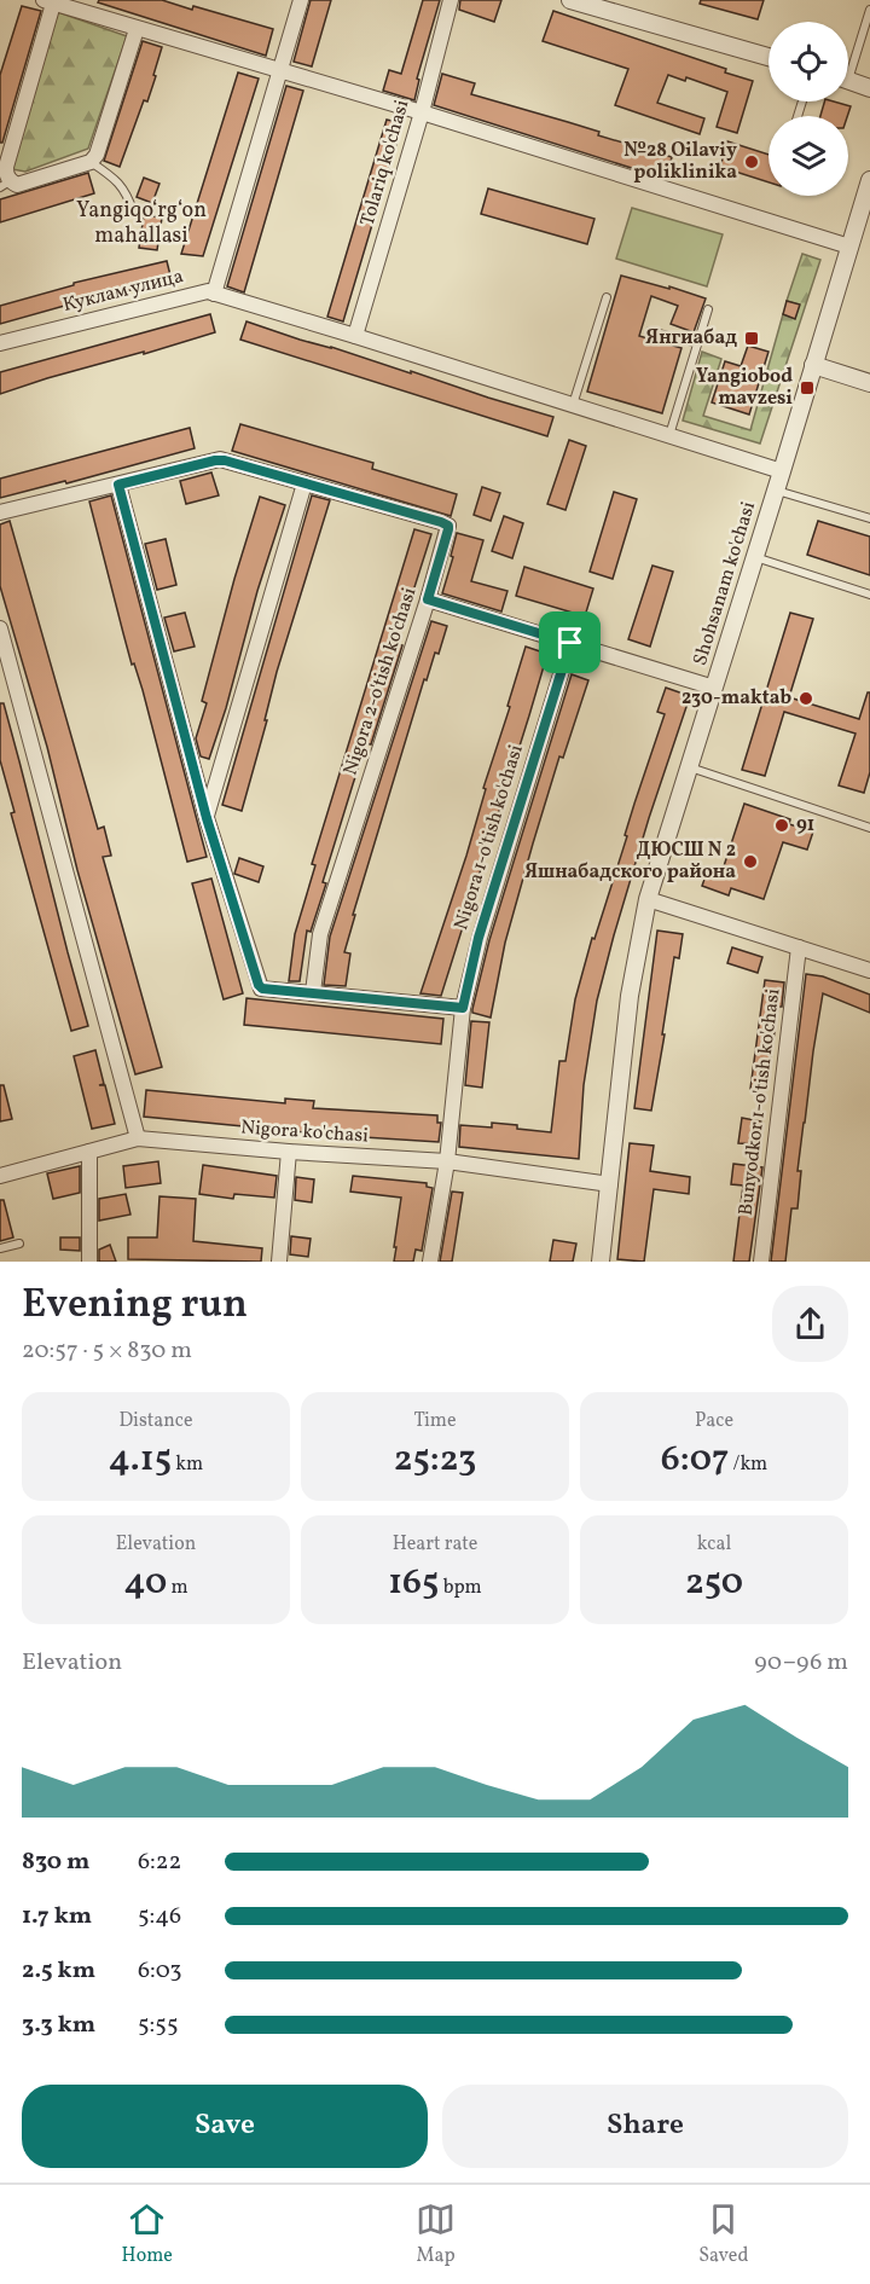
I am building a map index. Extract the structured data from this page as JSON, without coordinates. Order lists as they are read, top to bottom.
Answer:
{
  "streets": {
    "street": [
      "Tolariq ko'chasi",
      "Куклам улица",
      "Shohsanam ko'chasi",
      "Nigora 2-o'tish ko'chasi",
      "Nigora 1-o'tish ko'chasi",
      "Bunyodkor 1-o'tish ko'chasi",
      "Nigora ko'chasi"
    ]
  },
  "crossings": [
    ["Shohsanam ko'chasi", "Nigora ko'chasi"],
    ["Nigora 1-o'tish ko'chasi", "Nigora ko'chasi"]
  ],
  "districts": ["Yangiqoʻrgʻon mahallasi"],
  "places": {
    "other": [
      "№28 Oilaviy poliklinika",
      "230-maktab",
      "91",
      "ДЮСШ N 2 Яшнабадского района"
    ],
    "transit": ["Янгиабад", "Yangiobod mavzesi"]
  },
  "page": {
    "heading": ["Evening run", "20:57 · 5 × 830 m"],
    "stats": [
      ["Distance", "4.15 km"],
      ["Time", "25:23"],
      ["Pace", "6:07 /km"],
      ["Elevation", "40 m"],
      ["Heart rate", "165 bpm"],
      ["kcal", "250"]
    ],
    "chart": ["Elevation", "90–96 m"],
    "list": [
      {
        "name": "830 m",
        "note": "6:22"
      },
      {
        "name": "1.7 km",
        "note": "5:46"
      },
      {
        "name": "2.5 km",
        "note": "6:03"
      },
      {
        "name": "3.3 km",
        "note": "5:55"
      }
    ],
    "buttons": ["Save", "Share"],
    "tabs": ["Home", "Map", "Saved"]
  }
}
